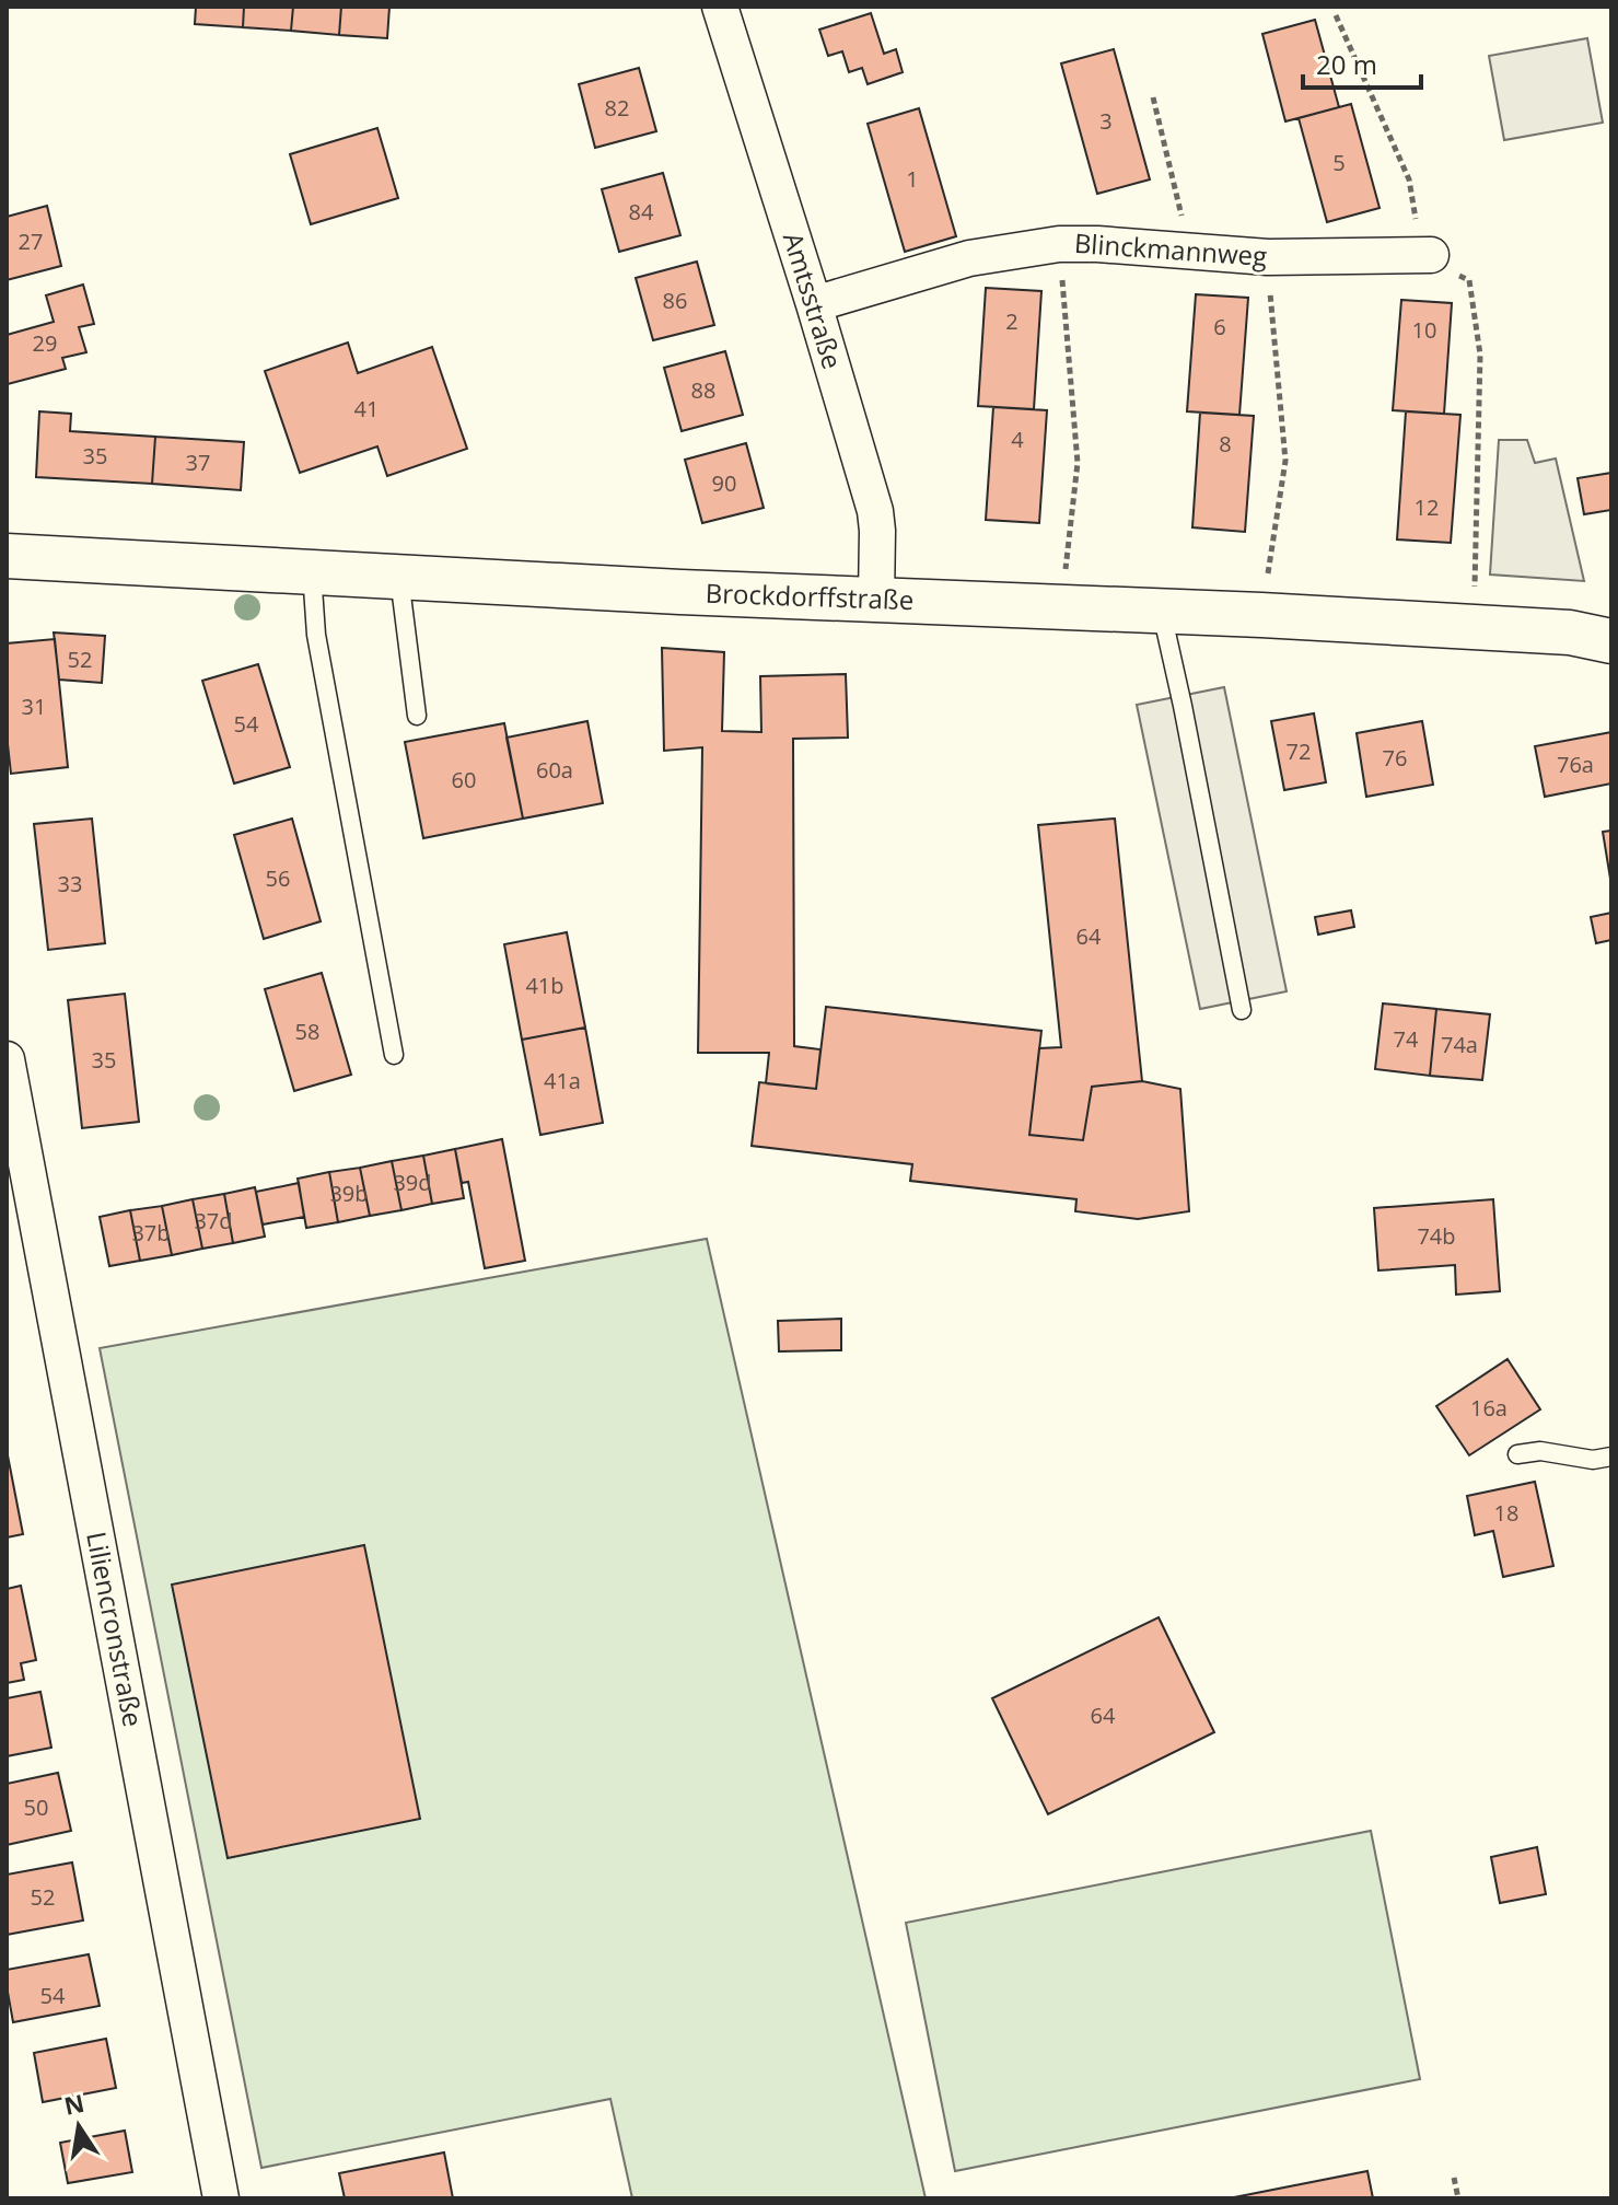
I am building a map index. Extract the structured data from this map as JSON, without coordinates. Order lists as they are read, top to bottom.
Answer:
{
  "streets": {
    "street": [
      "Blinckmannweg",
      "Amtsstraße",
      "Brockdorffstraße",
      "Liliencronstraße"
    ]
  },
  "crossings": [
    ["Blinckmannweg", "Amtsstraße"],
    ["Amtsstraße", "Brockdorffstraße"]
  ],
  "house_numbers": [
    "82",
    "3",
    "5",
    "1",
    "84",
    "27",
    "86",
    "2",
    "6",
    "10",
    "29",
    "88",
    "41",
    "4",
    "8",
    "35",
    "37",
    "90",
    "12",
    "52",
    "31",
    "54",
    "72",
    "76",
    "76a",
    "60a",
    "60",
    "56",
    "33",
    "64",
    "41b",
    "58",
    "74",
    "74a",
    "35",
    "41a",
    "39d",
    "39b",
    "37d",
    "37b",
    "74b",
    "16a",
    "18",
    "64",
    "50",
    "52",
    "54"
  ],
  "scale_bar": "20 m",
  "north": "top"
}
